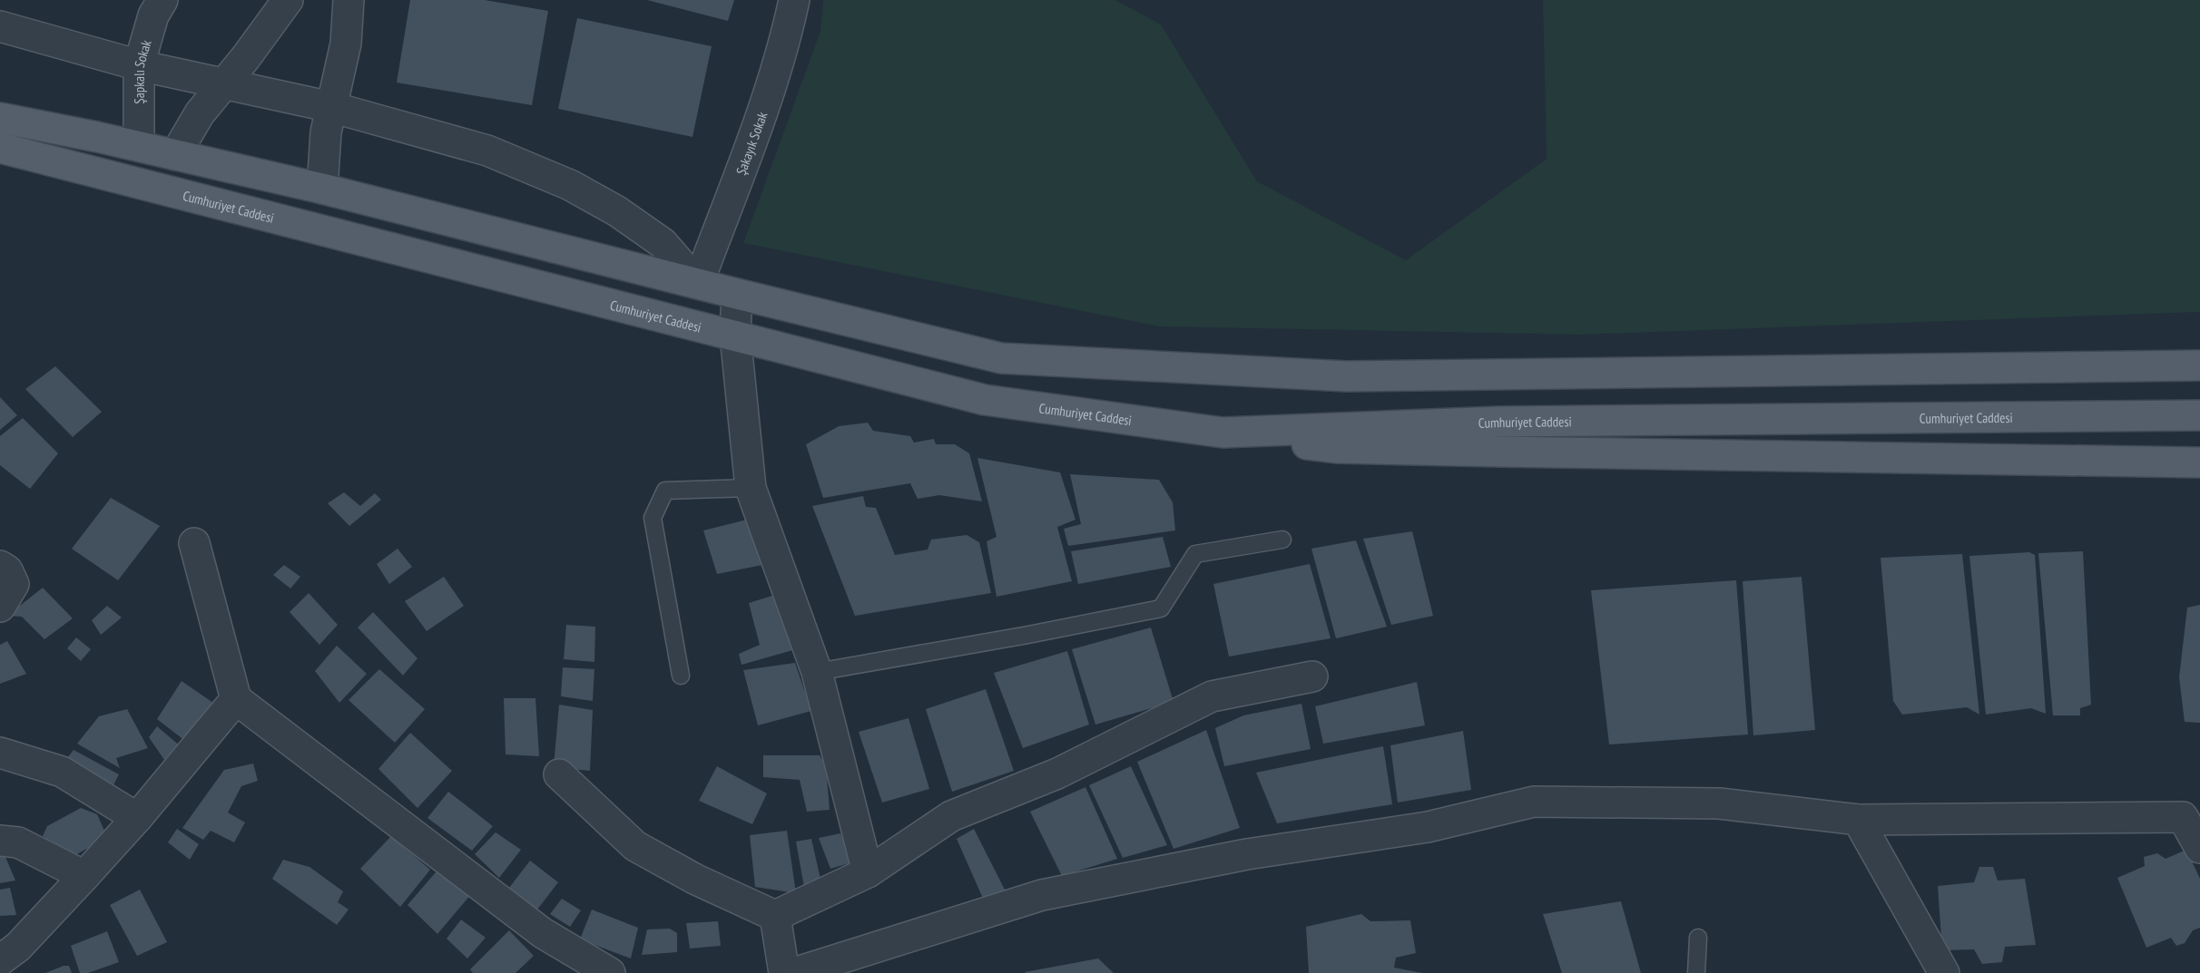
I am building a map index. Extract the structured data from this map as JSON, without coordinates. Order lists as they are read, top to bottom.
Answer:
{
  "streets": {
    "main road": ["Cumhuriyet Caddesi"],
    "street": ["Şapkalı Sokak", "Şakayık Sokak"]
  }
}
